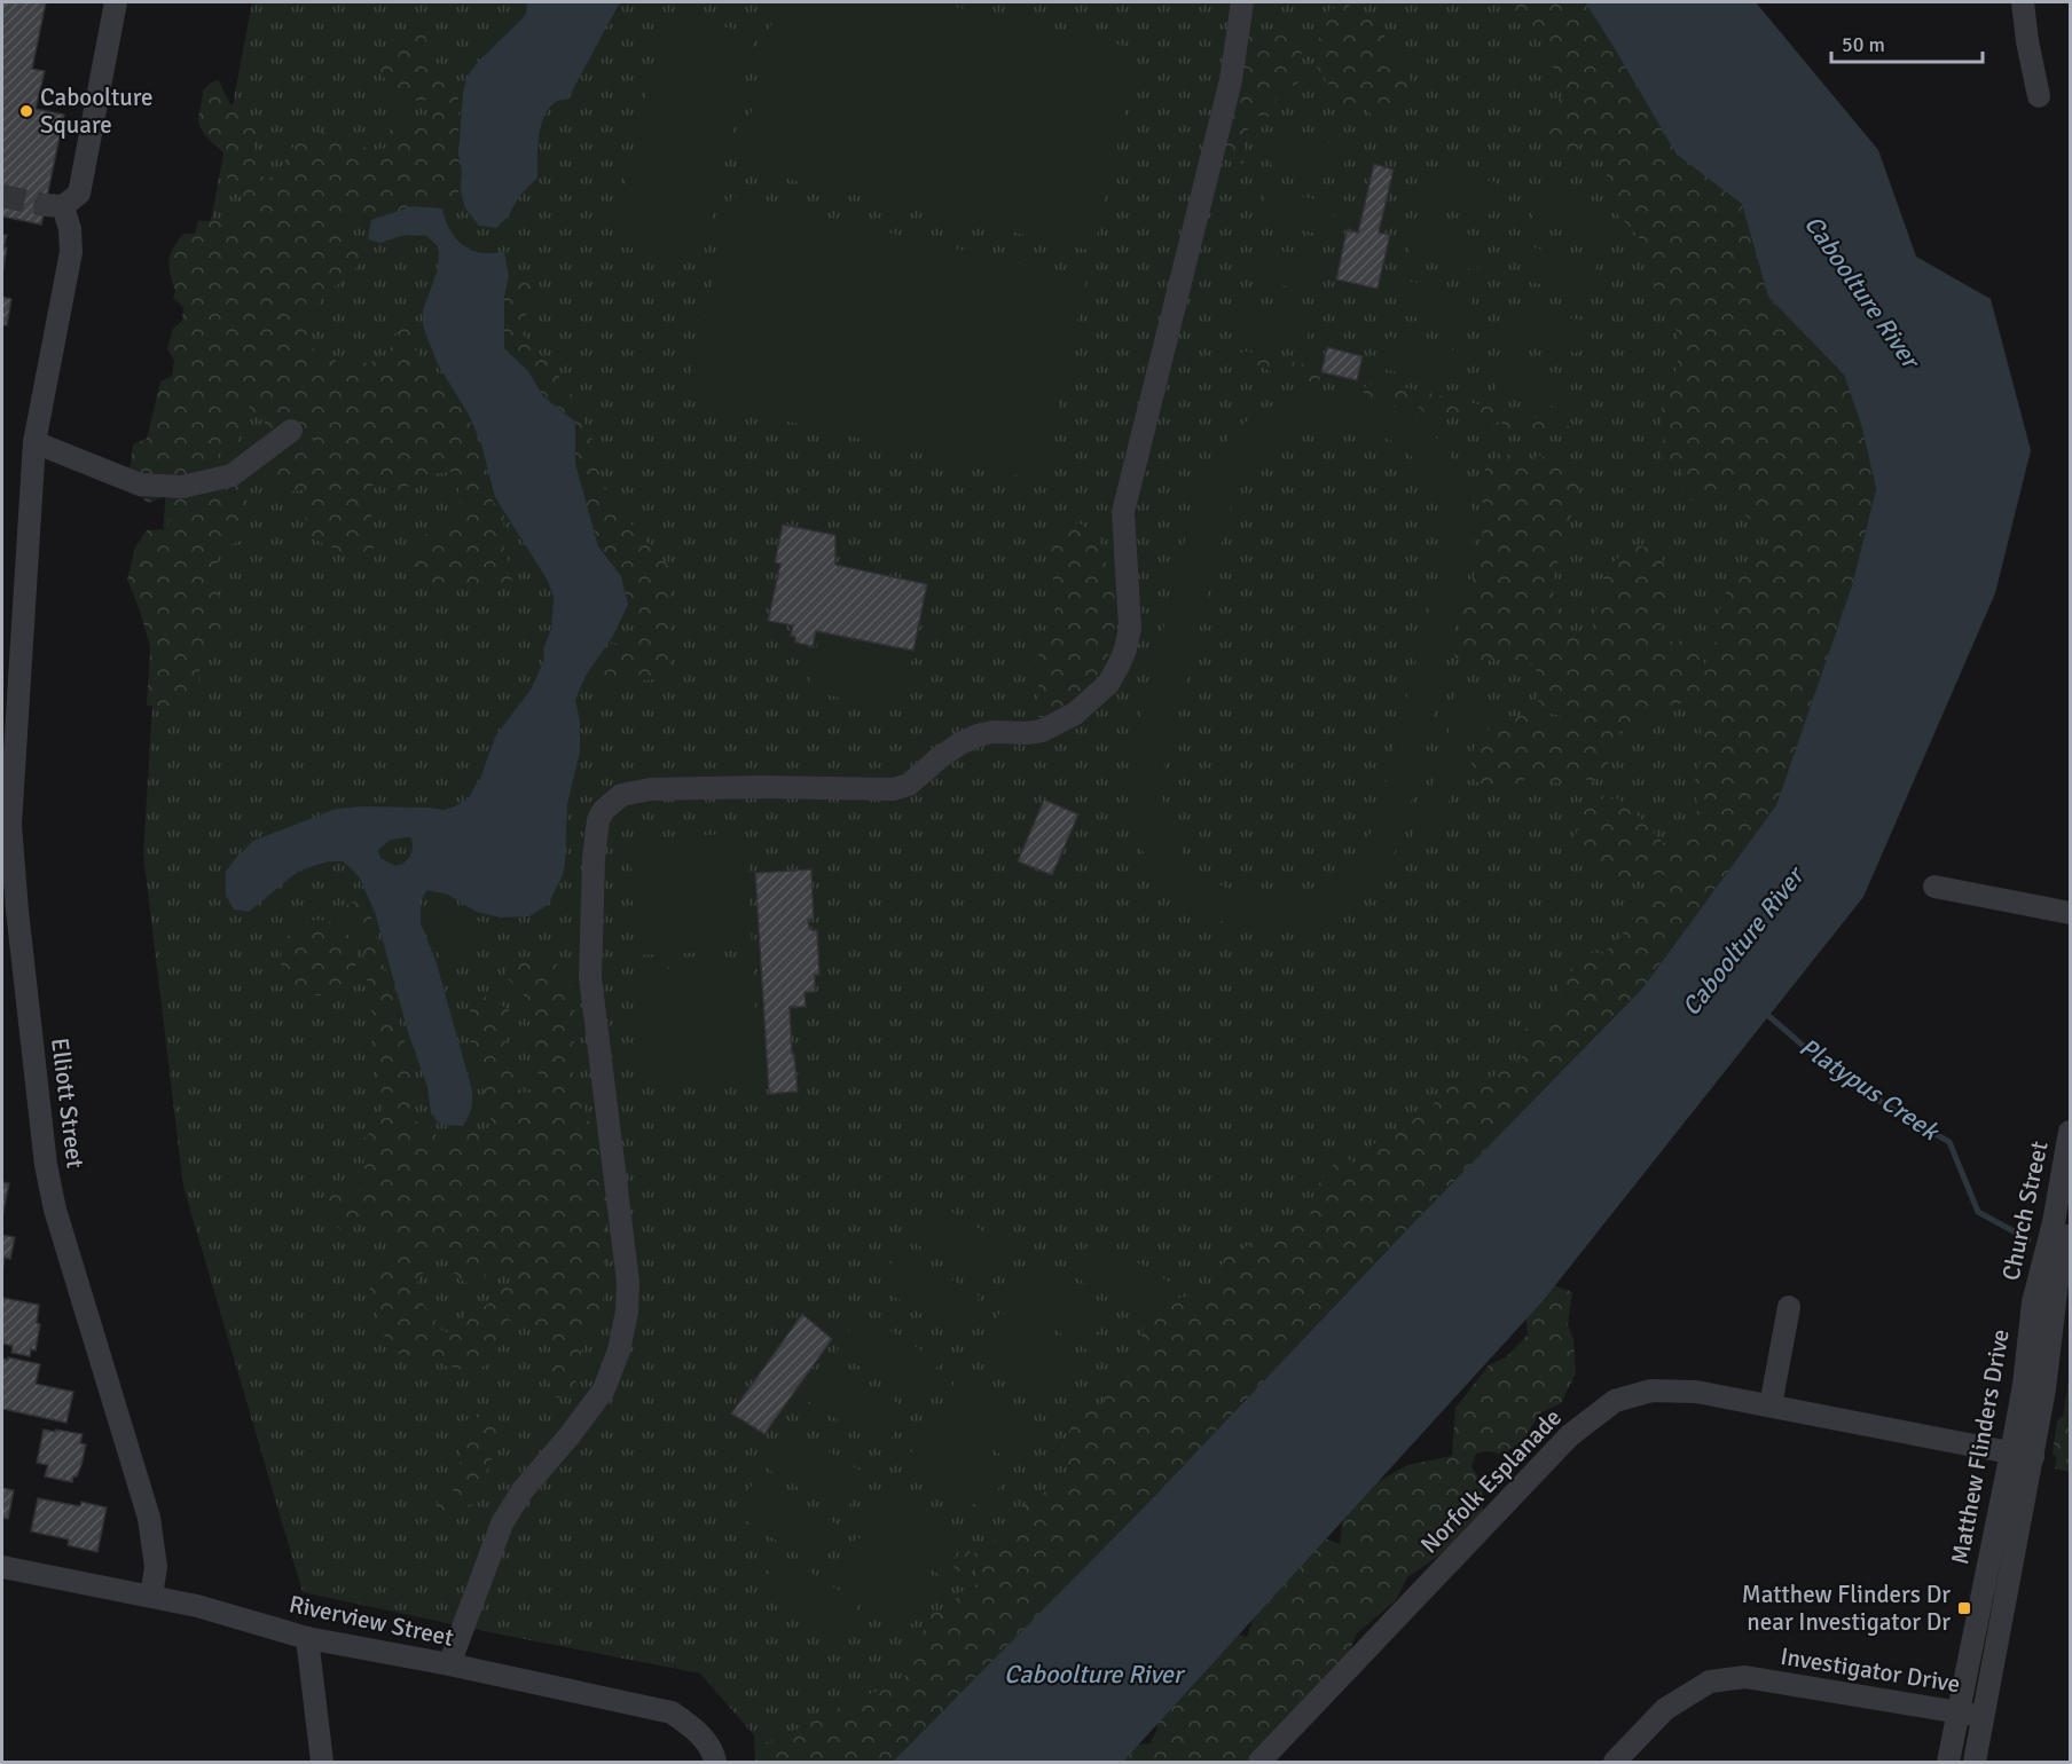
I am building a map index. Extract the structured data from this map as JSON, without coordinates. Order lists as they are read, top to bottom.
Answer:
{
  "streets": {
    "street": [
      "Elliott Street",
      "Church Street",
      "Matthew Flinders Drive",
      "Norfolk Esplanade",
      "Riverview Street",
      "Investigator Drive"
    ]
  },
  "crossings": [
    ["Elliott Street", "Riverview Street"],
    ["Church Street", "Matthew Flinders Drive"],
    ["Matthew Flinders Drive", "Norfolk Esplanade"],
    ["Matthew Flinders Drive", "Investigator Drive"]
  ],
  "water": ["Caboolture River", "Platypus Creek"],
  "places": {
    "other": ["Caboolture Square"],
    "transit": ["Matthew Flinders Dr near Investigator Dr"]
  },
  "scale_bar": "50 m"
}
